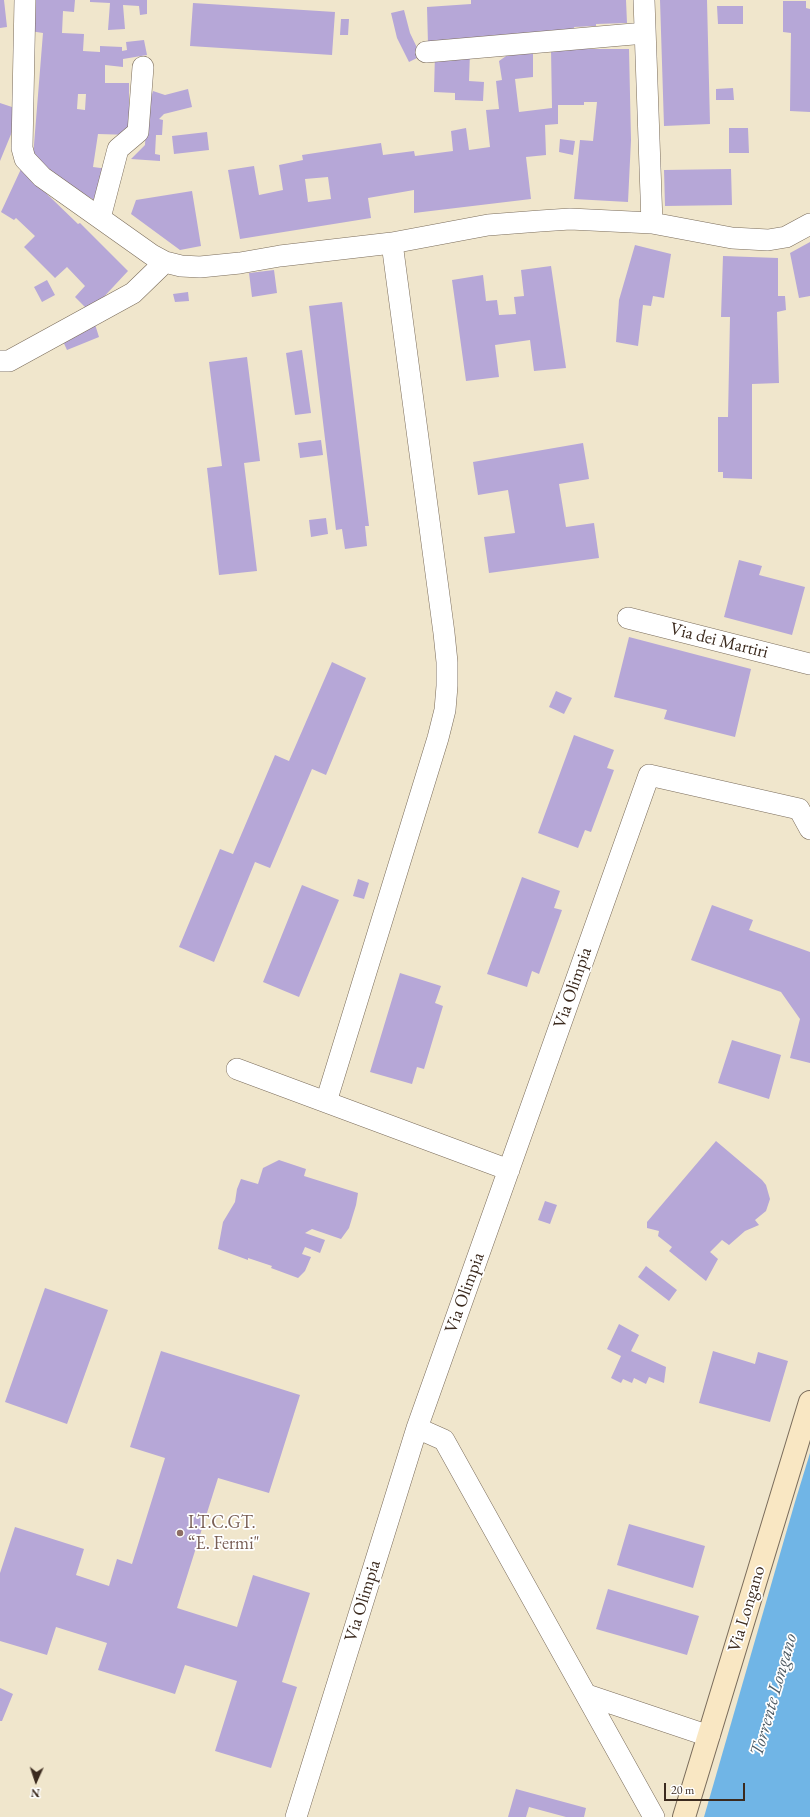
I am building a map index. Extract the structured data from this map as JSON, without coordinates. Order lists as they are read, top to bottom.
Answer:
{
  "streets": {
    "street": ["Via dei Martiri", "Via Olimpia", "Via Longano"]
  },
  "water": ["Torrente Longano"],
  "places": ["I.T.C.GT. “E. Fermi\""],
  "scale_bar": "20 m",
  "north": "bottom"
}
